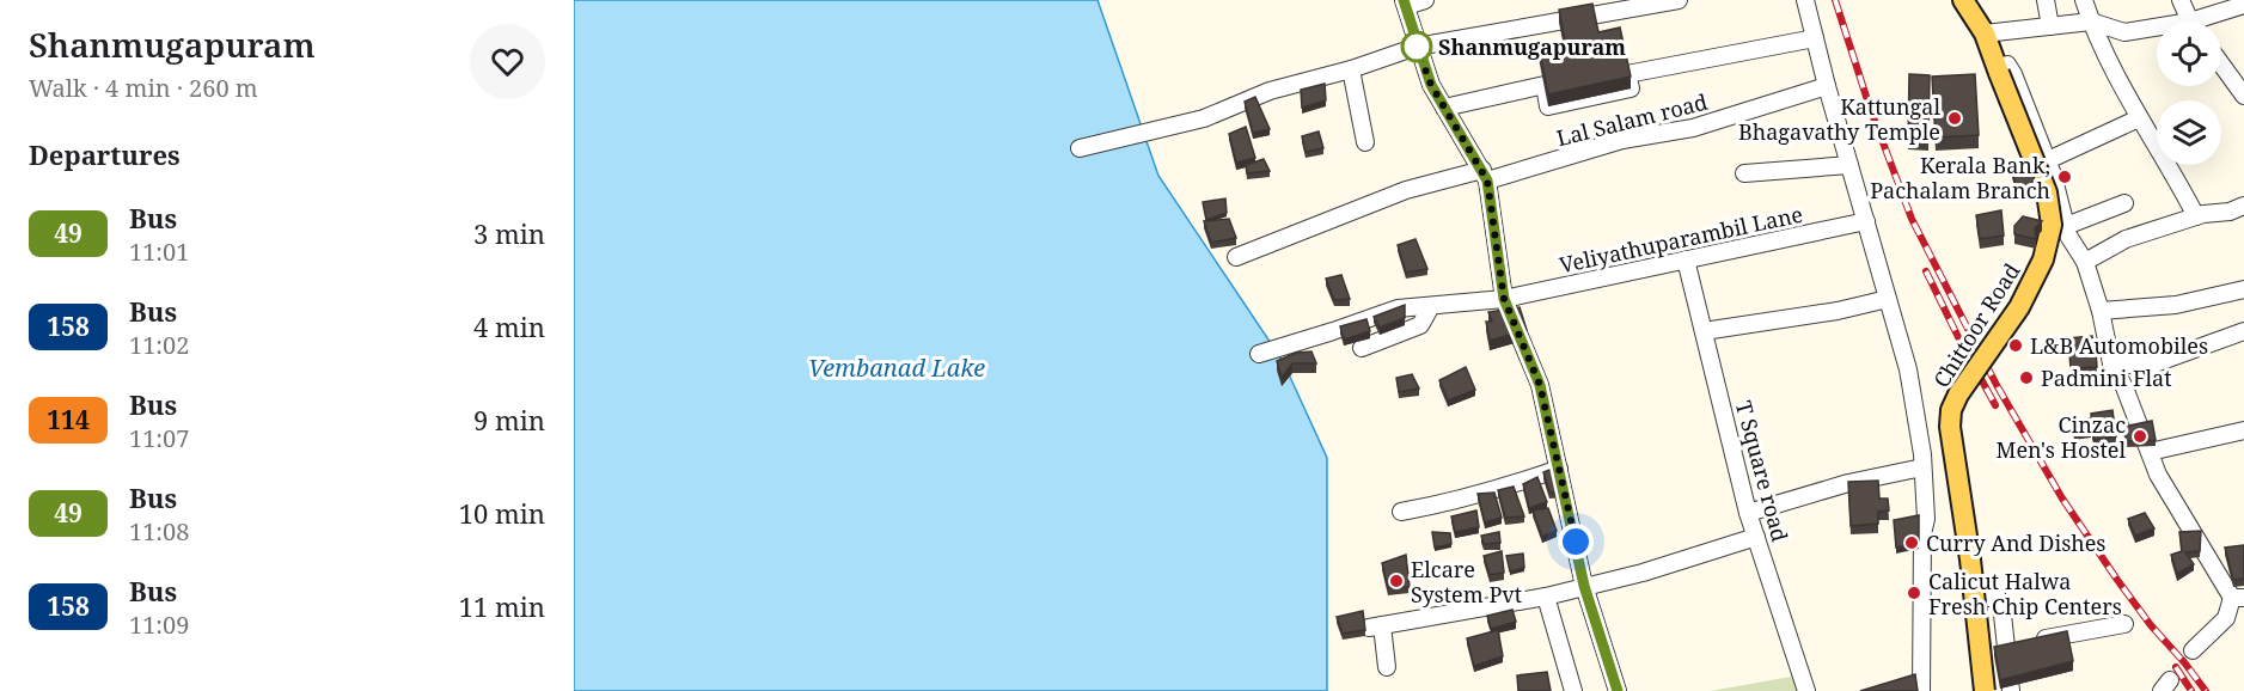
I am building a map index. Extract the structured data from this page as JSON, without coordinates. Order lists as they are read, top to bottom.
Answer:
{
  "streets": {
    "main road": ["Chittoor Road"],
    "street": ["Lal Salam road", "Veliyathuparambil Lane", "T Square road"]
  },
  "crossings": [
    ["Veliyathuparambil Lane", "T Square road"]
  ],
  "water": ["Vembanad Lake"],
  "places": [
    "Shanmugapuram",
    "Kattungal Bhagavathy Temple",
    "Kerala Bank, Pachalam Branch",
    "L&B Automobiles",
    "Padmini Flat",
    "Cinzac Men's Hostel",
    "Curry And Dishes",
    "Elcare System Pvt",
    "Calicut Halwa Fresh Chip Centers"
  ],
  "lines": ["bus line 49"],
  "page": {
    "heading": [
      ["Shanmugapuram", "Walk · 4 min · 260 m"],
      "Departures"
    ],
    "list": [
      {
        "mark": "49",
        "name": "Bus",
        "note": "11:01",
        "value": "3 min"
      },
      {
        "mark": "158",
        "name": "Bus",
        "note": "11:02",
        "value": "4 min"
      },
      {
        "mark": "114",
        "name": "Bus",
        "note": "11:07",
        "value": "9 min"
      },
      {
        "mark": "49",
        "name": "Bus",
        "note": "11:08",
        "value": "10 min"
      },
      {
        "mark": "158",
        "name": "Bus",
        "note": "11:09",
        "value": "11 min"
      }
    ]
  }
}
